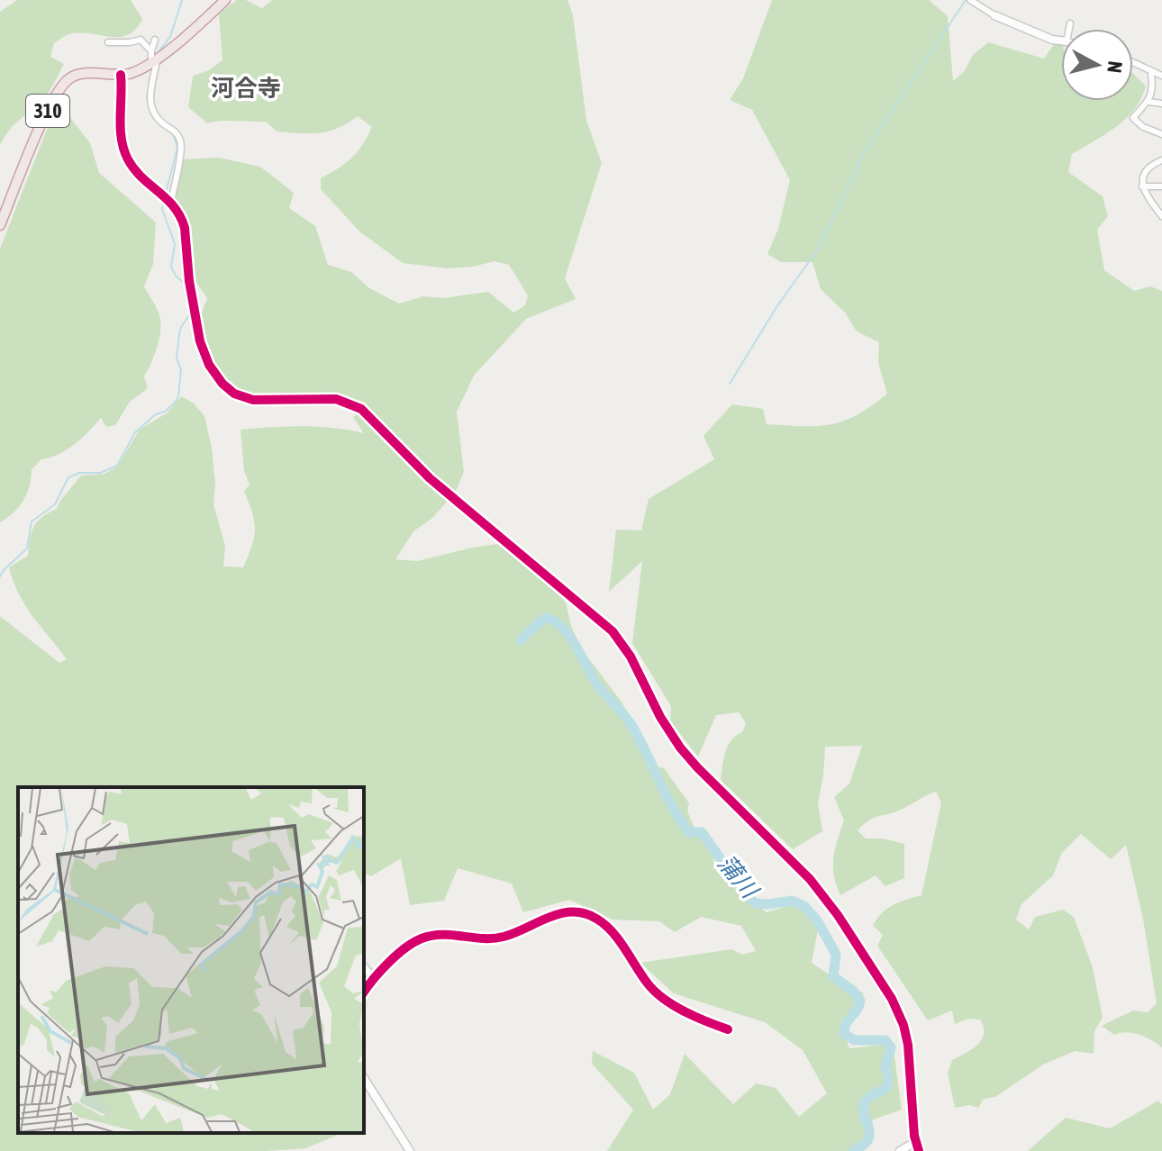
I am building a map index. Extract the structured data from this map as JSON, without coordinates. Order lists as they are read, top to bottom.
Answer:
{
  "streets": {
    "highway": ["310"]
  },
  "districts": ["河合寺"],
  "water": ["蒲川"],
  "north": "right"
}
